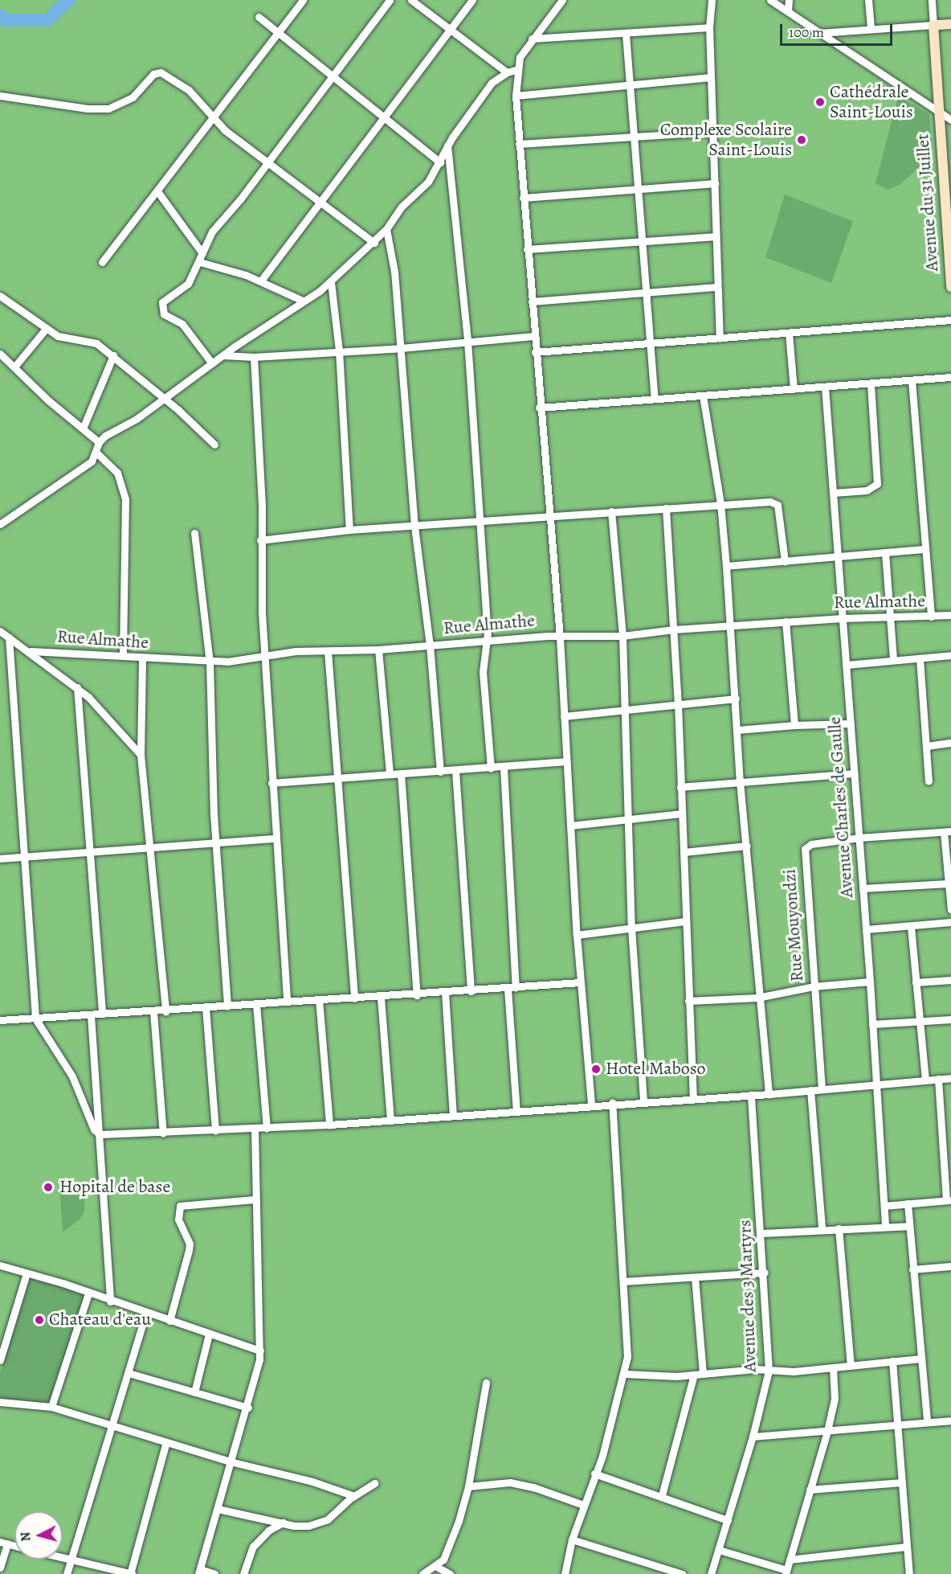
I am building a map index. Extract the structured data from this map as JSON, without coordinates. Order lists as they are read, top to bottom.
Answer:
{
  "streets": {
    "street": [
      "Avenue du 31 Juillet",
      "Rue Almathe",
      "Avenue Charles de Gaulle",
      "Rue Mouyondzi",
      "Avenue des 3 Martyrs"
    ]
  },
  "crossings": [
    ["Rue Almathe", "Avenue Charles de Gaulle"],
    ["Avenue Charles de Gaulle", "Rue Mouyondzi"]
  ],
  "places": [
    "Cathédrale Saint-Louis",
    "Complexe Scolaire Saint-Louis",
    "Hotel Maboso",
    "Hopital de base",
    "Chateau d'eau"
  ],
  "scale_bar": "100 m",
  "north": "left"
}
